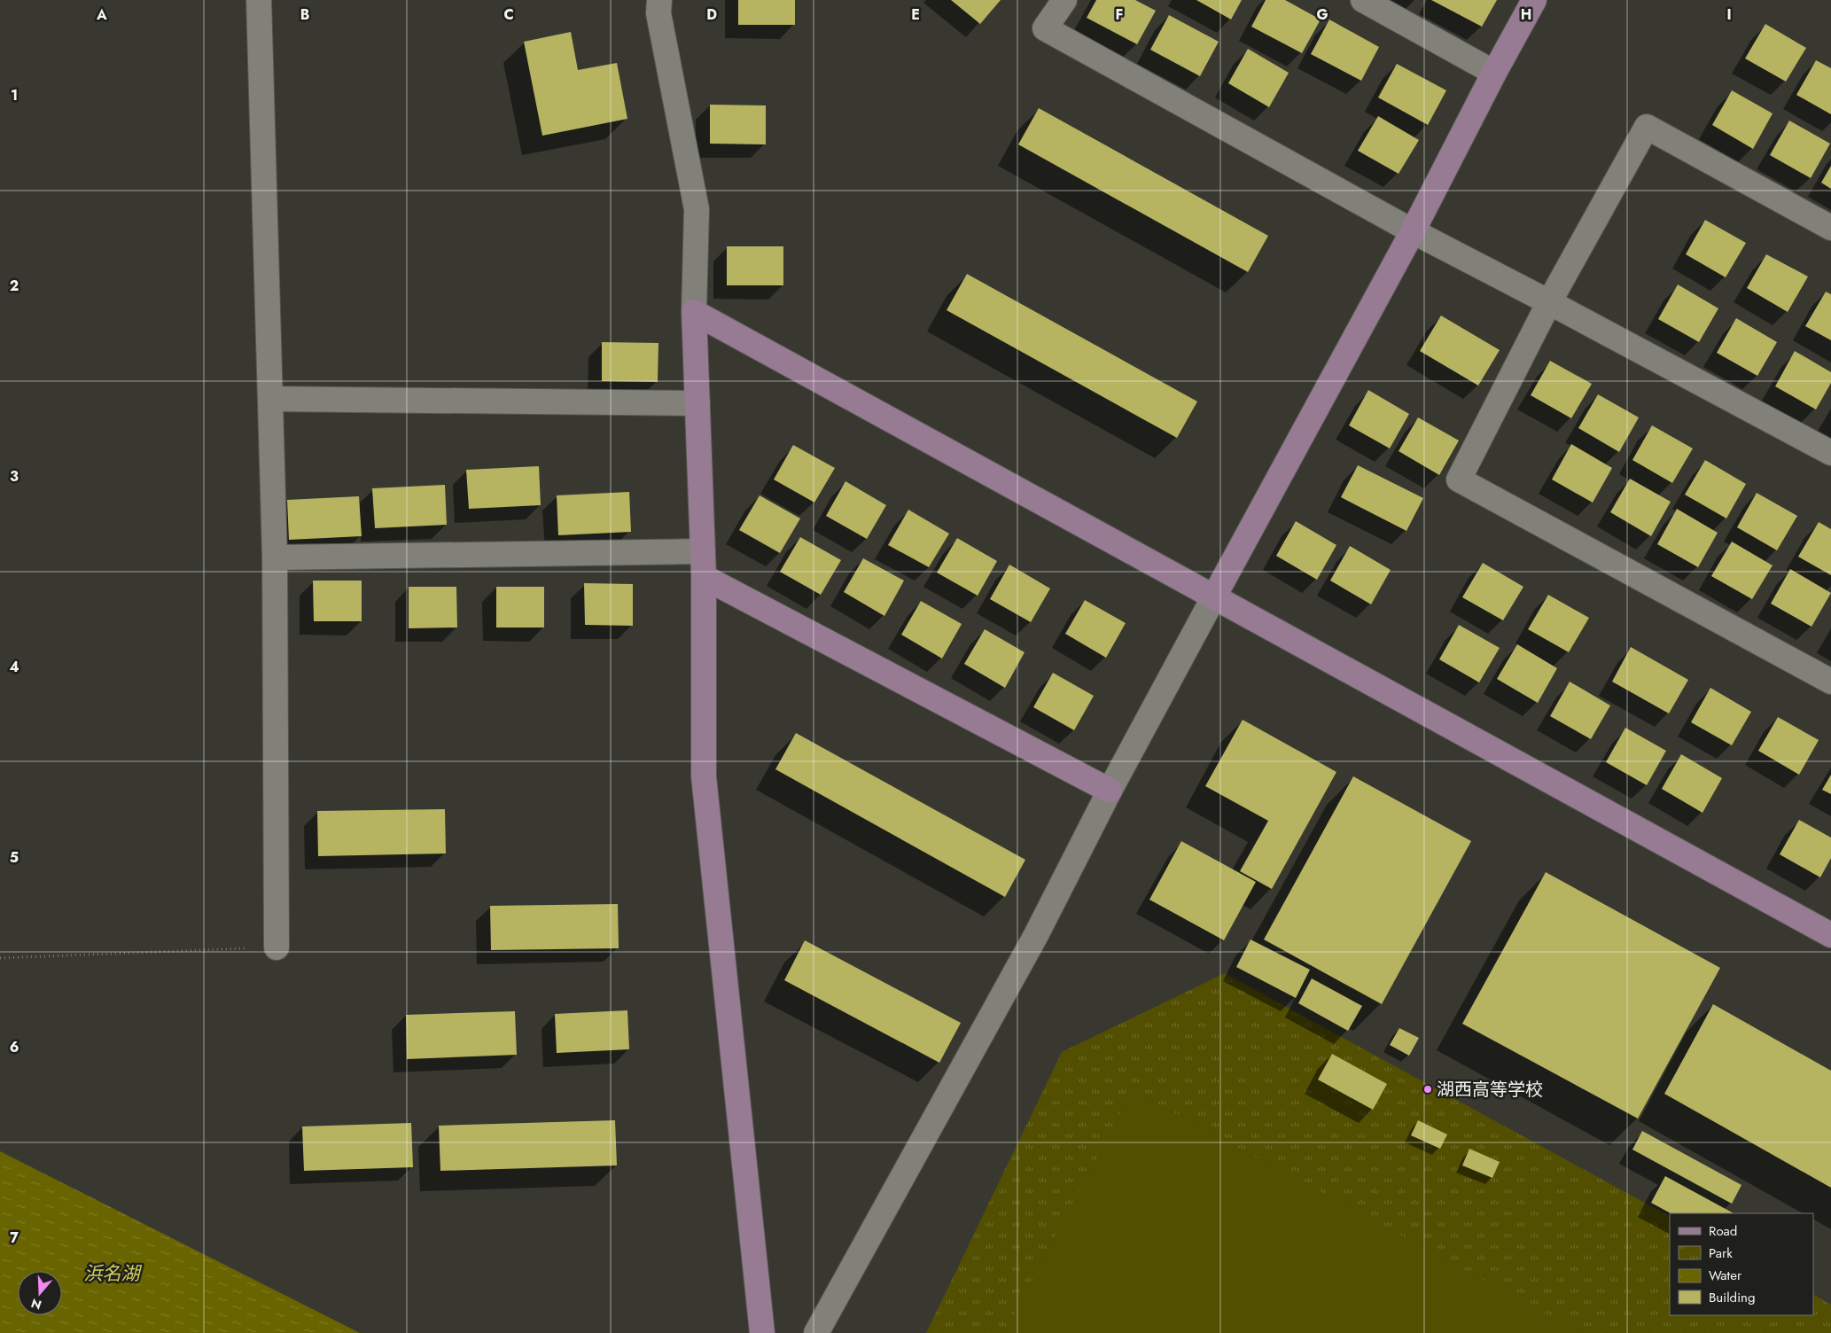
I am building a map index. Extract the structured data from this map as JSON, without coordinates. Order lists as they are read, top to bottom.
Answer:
{
  "water": ["浜名湖"],
  "places": ["湖西高等学校"],
  "legend": [
    "Road",
    "Park",
    "Water",
    "Building"
  ],
  "north": "bottom",
  "grid": {
    "columns": [
      "A",
      "B",
      "C",
      "D",
      "E",
      "F",
      "G",
      "H",
      "I"
    ],
    "rows": [
      "1",
      "2",
      "3",
      "4",
      "5",
      "6",
      "7"
    ]
  }
}
